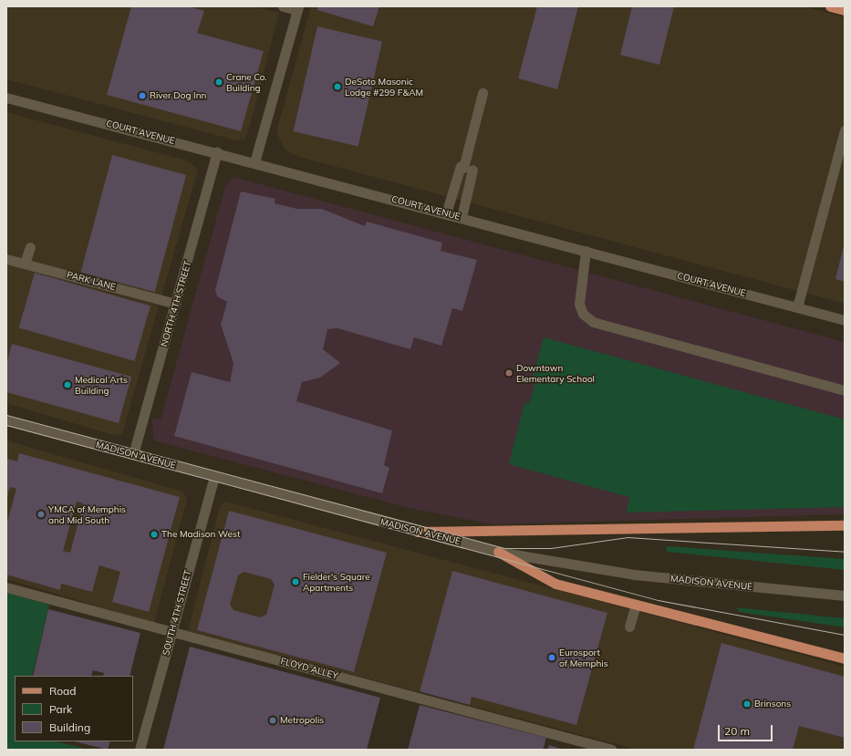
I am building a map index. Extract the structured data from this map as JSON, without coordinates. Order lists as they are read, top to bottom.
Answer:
{
  "streets": {
    "street": [
      "COURT AVENUE",
      "PARK LANE",
      "NORTH 4TH STREET",
      "MADISON AVENUE",
      "SOUTH 4TH STREET",
      "FLOYD ALLEY"
    ]
  },
  "crossings": [
    ["COURT AVENUE", "NORTH 4TH STREET"],
    ["PARK LANE", "NORTH 4TH STREET"],
    ["NORTH 4TH STREET", "MADISON AVENUE"],
    ["MADISON AVENUE", "SOUTH 4TH STREET"],
    ["SOUTH 4TH STREET", "FLOYD ALLEY"]
  ],
  "places": [
    "Crane Co. Building",
    "DeSoto Masonic Lodge #299 F&AM",
    "River Dog Inn",
    "Downtown Elementary School",
    "Medical Arts Building",
    "YMCA of Memphis and Mid South",
    "The Madison West",
    "Fielder's Square Apartments",
    "Eurosport of Memphis",
    "Brinsons",
    "Metropolis"
  ],
  "legend": ["Road", "Park", "Building"],
  "scale_bar": "20 m"
}
